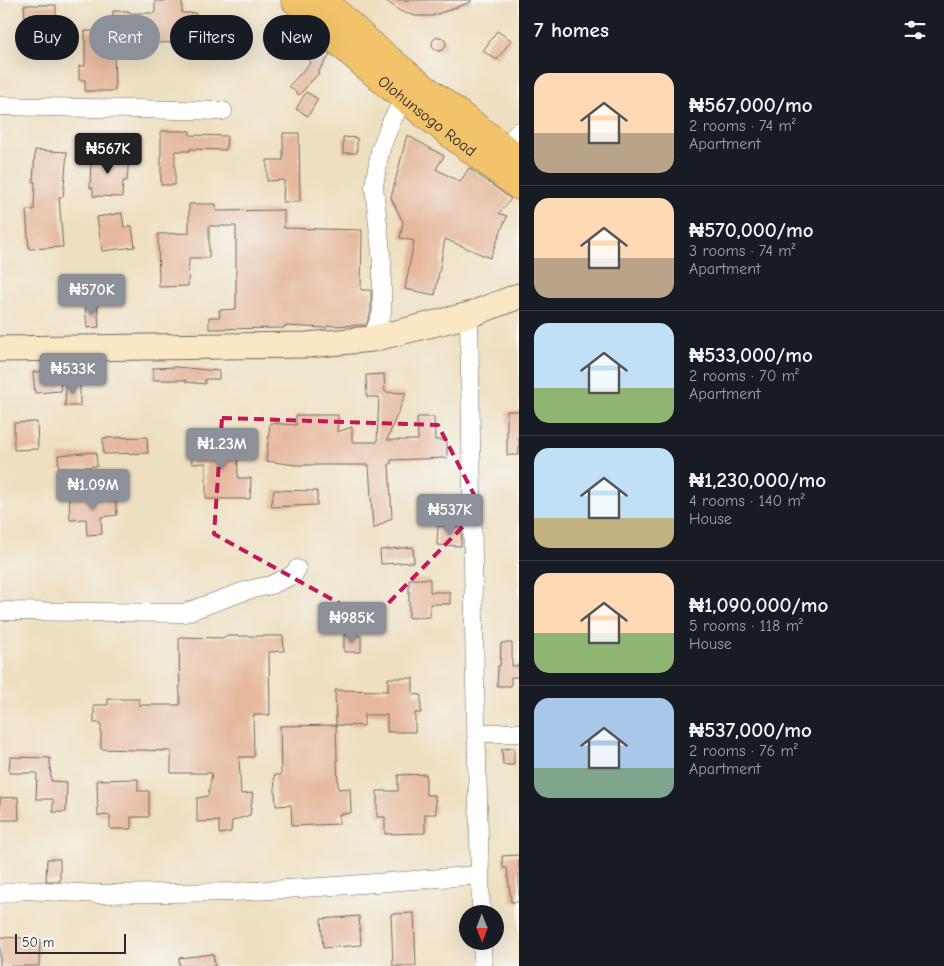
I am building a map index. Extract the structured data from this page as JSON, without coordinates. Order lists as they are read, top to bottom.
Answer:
{
  "streets": {
    "main road": ["Olohunsogo Road"]
  },
  "scale_bar": "50 m",
  "north": "bottom",
  "page": {
    "heading": "7 homes",
    "chip": [
      "Buy",
      "Rent",
      "Filters",
      "New"
    ],
    "list": [
      {
        "name": "₦567,000/mo",
        "note": "2 rooms · 74 m² · Apartment"
      },
      {
        "name": "₦570,000/mo",
        "note": "3 rooms · 74 m² · Apartment"
      },
      {
        "name": "₦533,000/mo",
        "note": "2 rooms · 70 m² · Apartment"
      },
      {
        "name": "₦1,230,000/mo",
        "note": "4 rooms · 140 m² · House"
      },
      {
        "name": "₦1,090,000/mo",
        "note": "5 rooms · 118 m² · House"
      },
      {
        "name": "₦537,000/mo",
        "note": "2 rooms · 76 m² · Apartment"
      }
    ],
    "price": [
      "₦567K",
      "₦570K",
      "₦533K",
      "₦1.23M",
      "₦1.09M",
      "₦537K",
      "₦985K"
    ],
    "scale": "50 m"
  }
}
